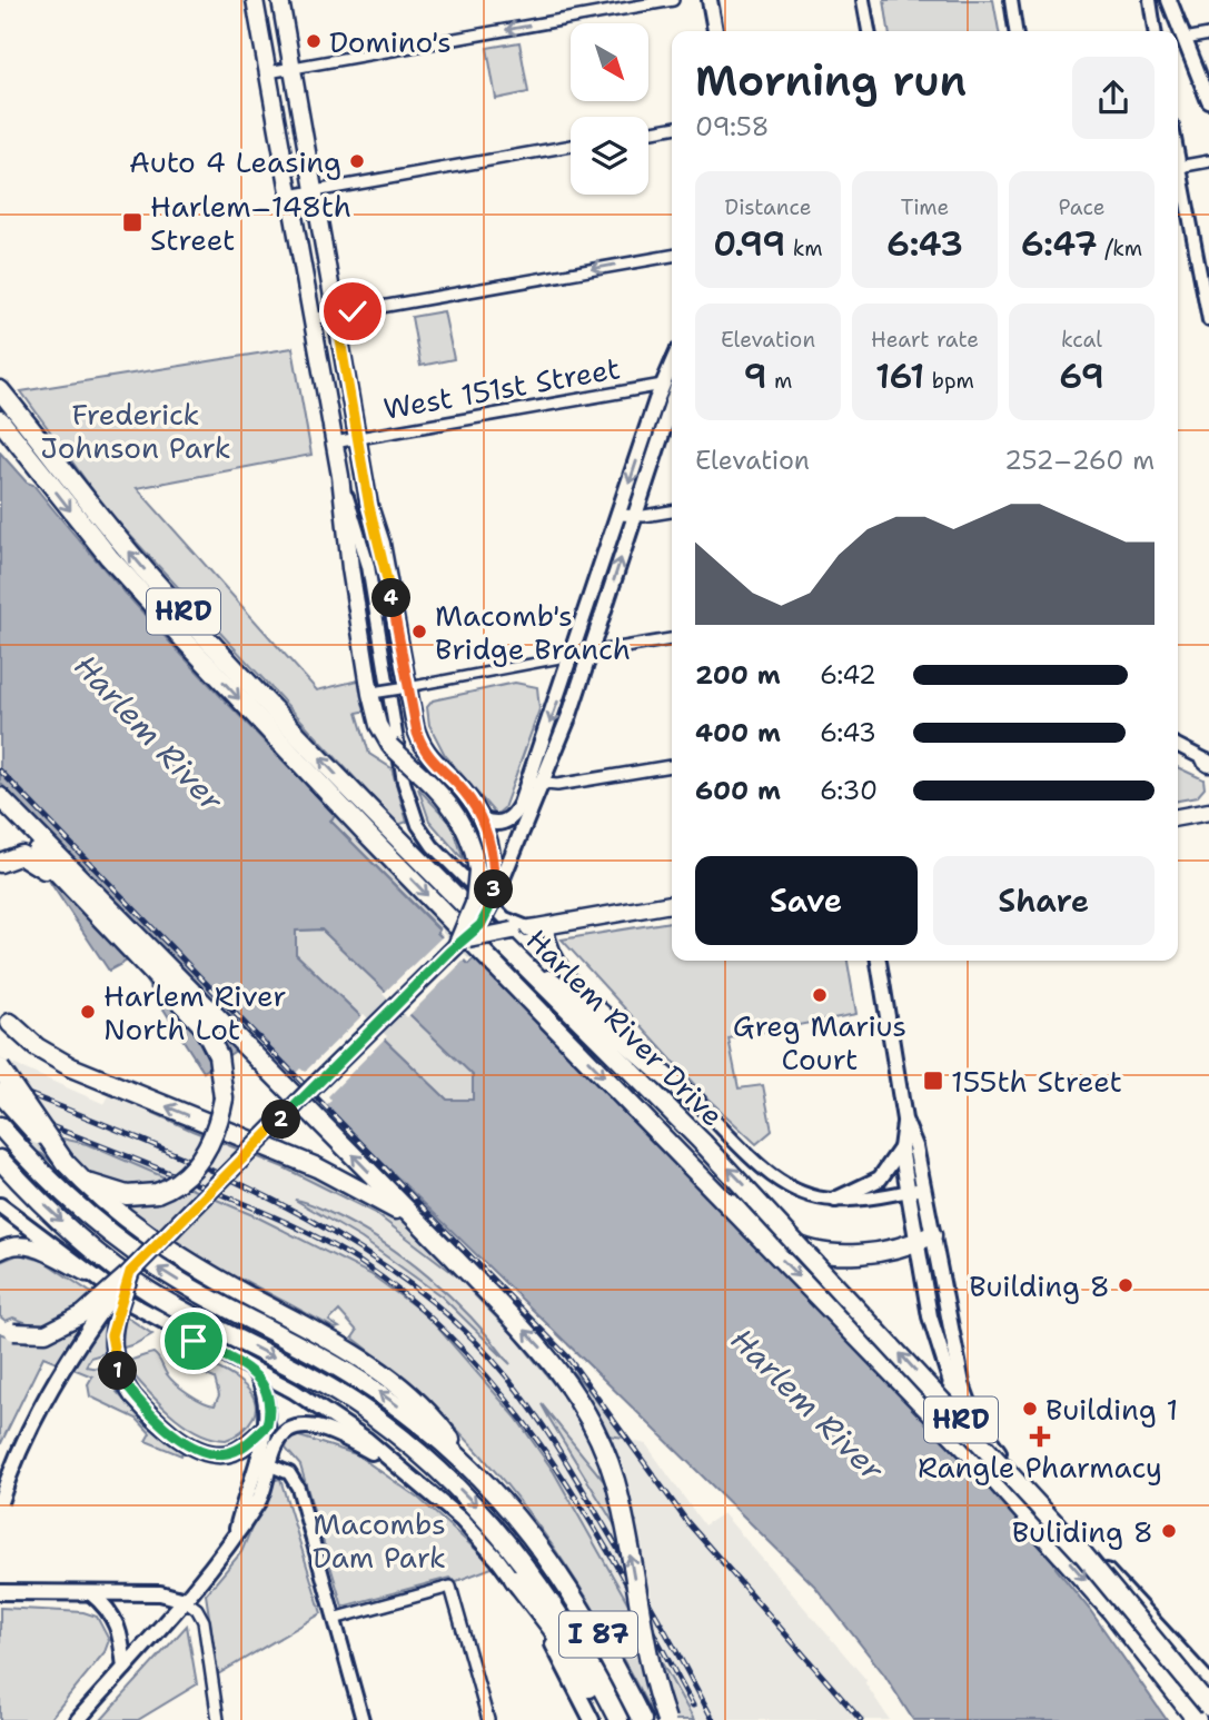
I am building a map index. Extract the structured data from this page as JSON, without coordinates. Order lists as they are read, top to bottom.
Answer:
{
  "streets": {
    "highway": ["HRD", "Harlem River Drive", "I 87"],
    "street": ["West 151st Street"]
  },
  "water": ["Harlem River"],
  "parks": ["Frederick Johnson Park", "Macombs Dam Park"],
  "places": {
    "other": [
      "Domino's",
      "Auto 4 Leasing",
      "Macomb's Bridge Branch",
      "Greg Marius Court",
      "Harlem River North Lot",
      "Building 8",
      "Building 1",
      "Buliding 8"
    ],
    "transit": ["Harlem–148th Street", "155th Street"],
    "health": ["Rangle Pharmacy"]
  },
  "north": "bottom right",
  "page": {
    "heading": ["Morning run", "09:58"],
    "stats": [
      ["Distance", "0.99 km"],
      ["Time", "6:43"],
      ["Pace", "6:47 /km"],
      ["Elevation", "9 m"],
      ["Heart rate", "161 bpm"],
      ["kcal", "69"]
    ],
    "chart": ["Elevation", "252–260 m"],
    "pins": [
      "4",
      "3",
      "2",
      "1"
    ],
    "list": [
      {
        "name": "200 m",
        "note": "6:42"
      },
      {
        "name": "400 m",
        "note": "6:43"
      },
      {
        "name": "600 m",
        "note": "6:30"
      }
    ],
    "buttons": ["Save", "Share"]
  }
}
